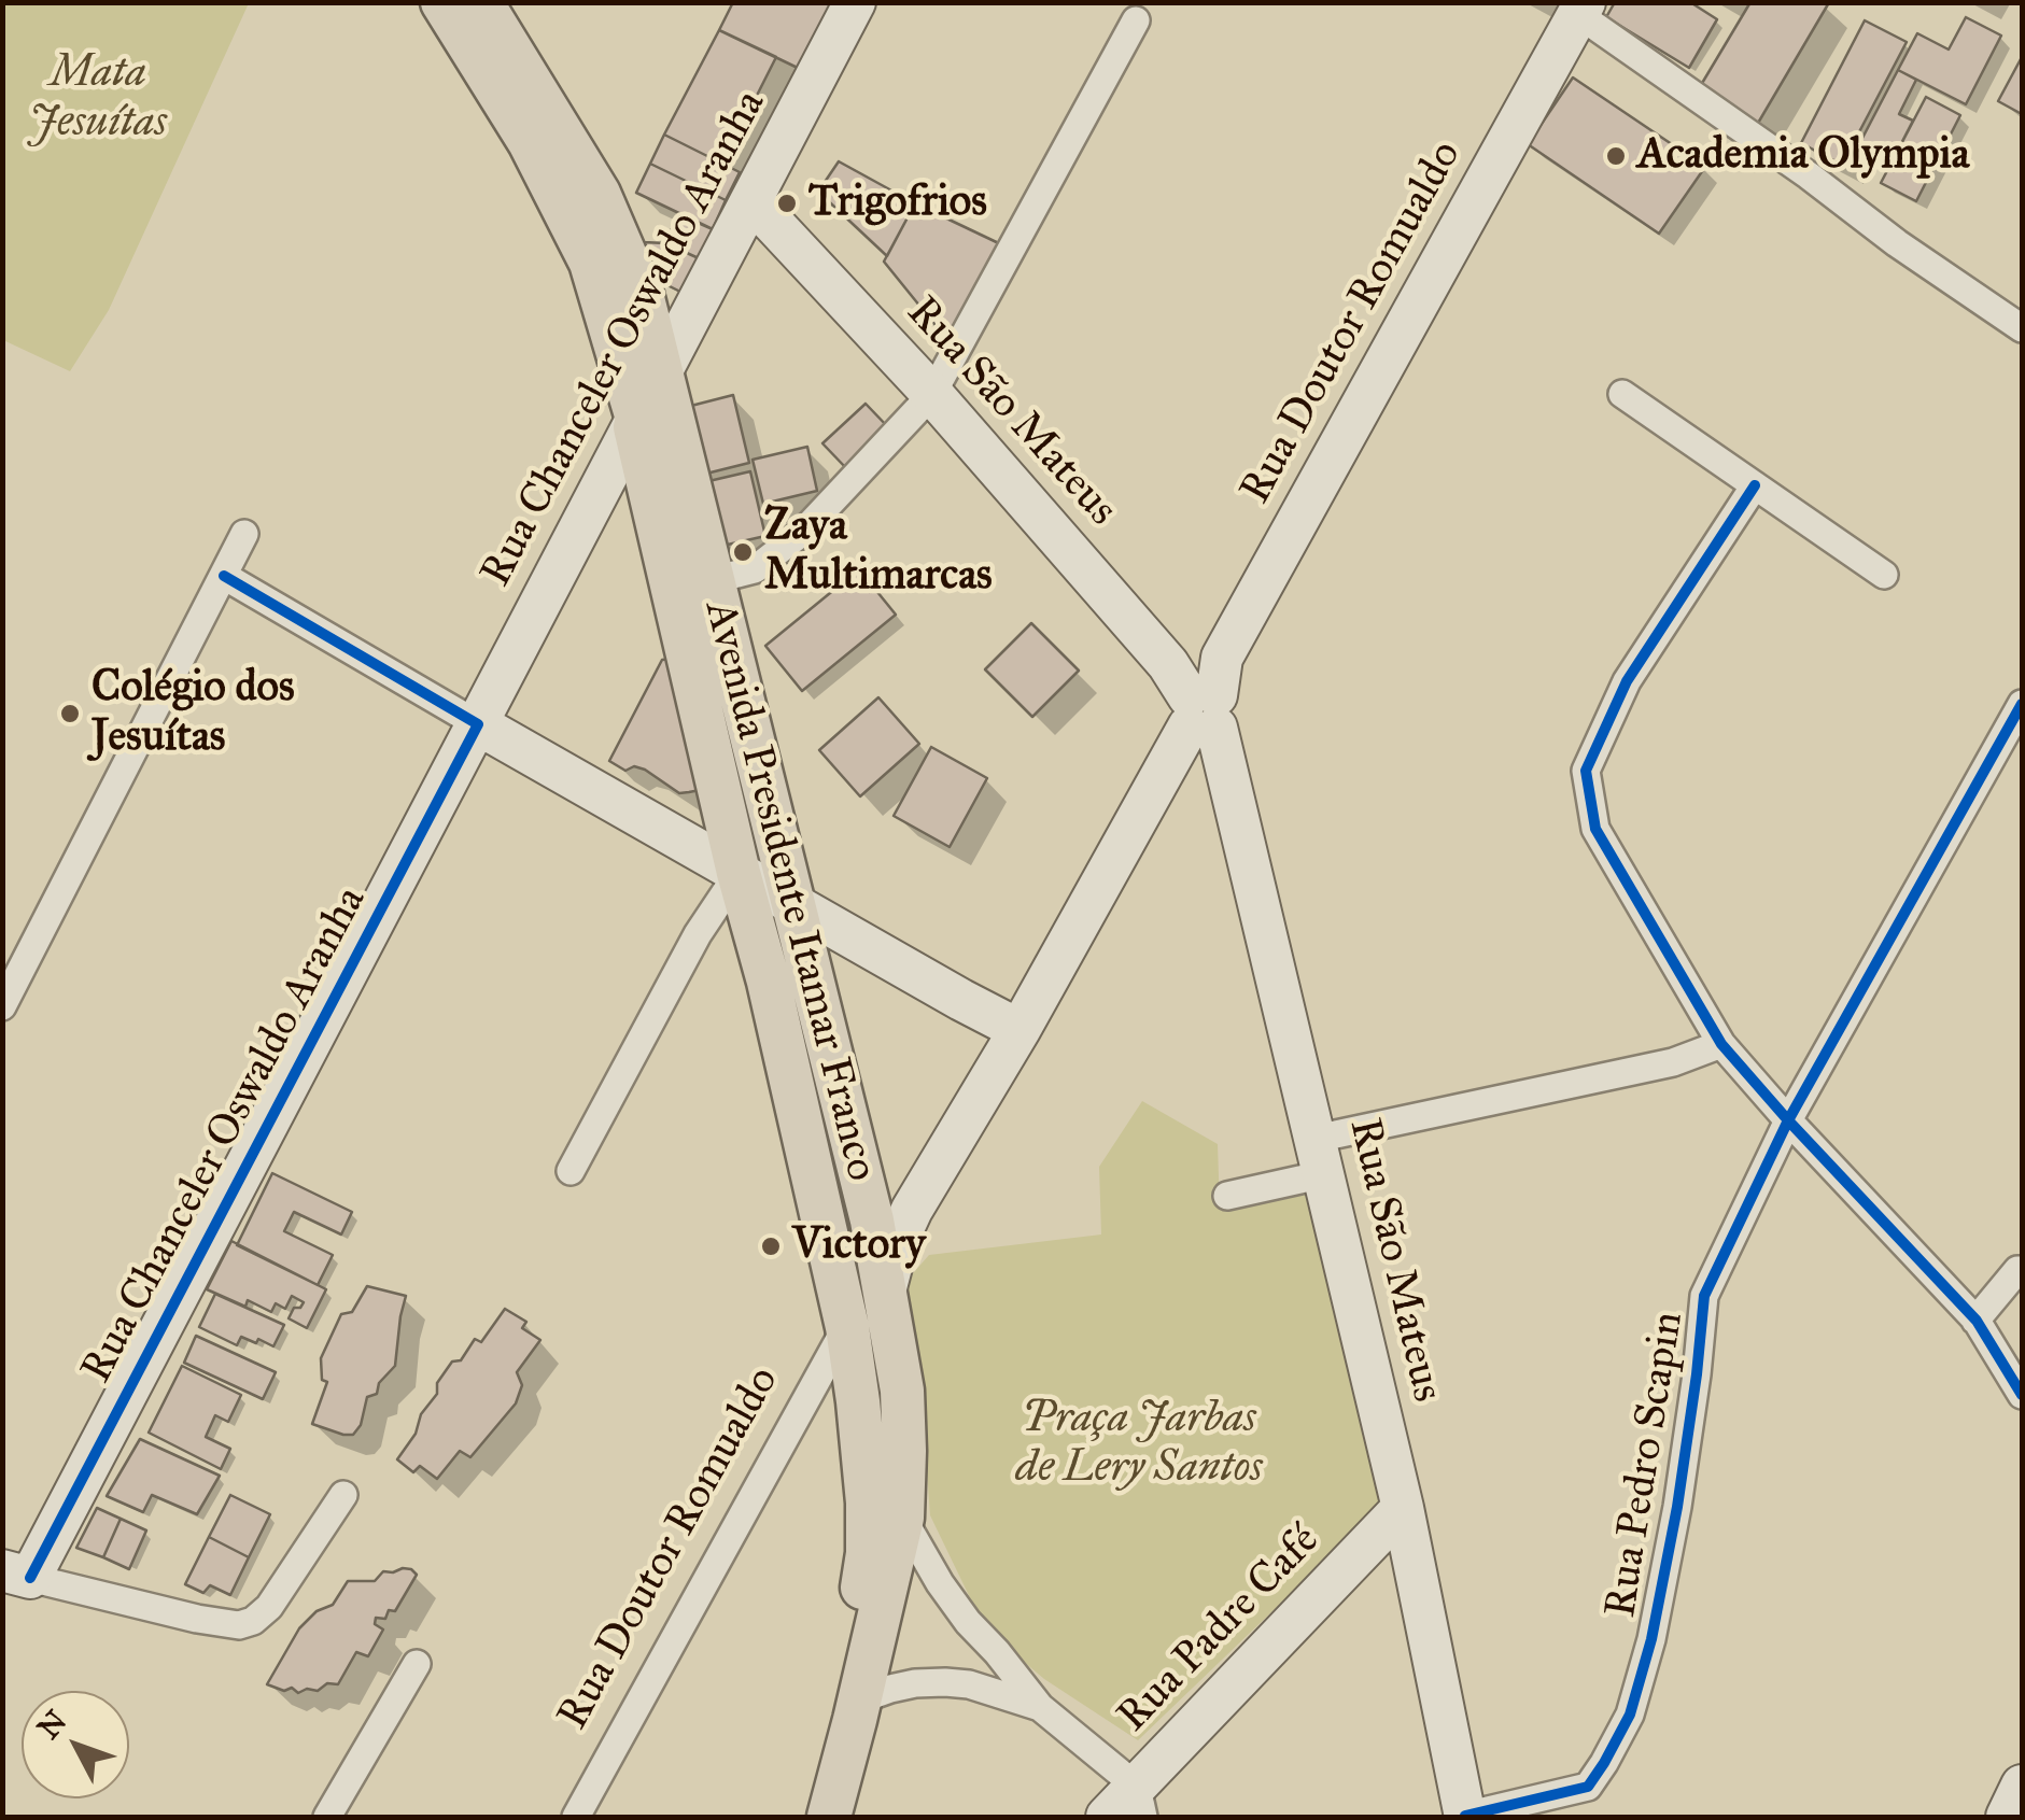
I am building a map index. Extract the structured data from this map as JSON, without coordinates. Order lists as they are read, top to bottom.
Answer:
{
  "streets": {
    "main road": [
      "Rua Doutor Romualdo",
      "Rua Chanceler Oswaldo Aranha",
      "Rua São Mateus",
      "Avenida Presidente Itamar Franco",
      "Rua Padre Café"
    ],
    "street": ["Rua Pedro Scapin"]
  },
  "crossings": [
    ["Rua Doutor Romualdo", "Rua São Mateus"],
    ["Rua Doutor Romualdo", "Avenida Presidente Itamar Franco"],
    ["Rua Chanceler Oswaldo Aranha", "Rua São Mateus"],
    ["Rua Chanceler Oswaldo Aranha", "Avenida Presidente Itamar Franco"],
    ["Rua São Mateus", "Rua Pedro Scapin"],
    ["Rua São Mateus", "Rua Padre Café"]
  ],
  "parks": ["Mata Jesuítas", "Praça Jarbas de Lery Santos"],
  "places": [
    "Academia Olympia",
    "Trigofrios",
    "Zaya Multimarcas",
    "Colégio dos Jesuítas",
    "Victory"
  ],
  "north": "top left"
}
